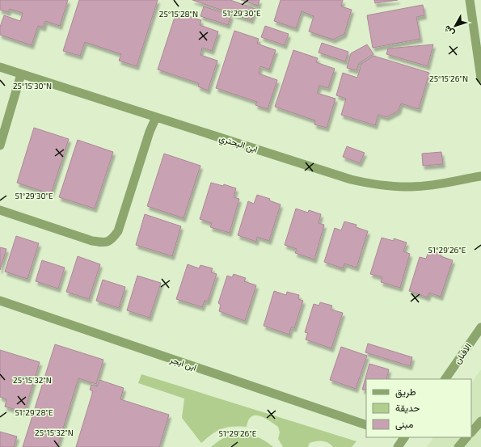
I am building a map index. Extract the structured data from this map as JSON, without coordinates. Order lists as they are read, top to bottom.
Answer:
{
  "streets": {
    "street": ["ابن البحتري", "الافنان", "ابن ابجر"]
  },
  "legend": ["طريق", "حديقة", "مبنى"],
  "north": "bottom left",
  "coordinates": [
    "51°29'30\"E",
    "25°15'28\"N",
    "25°15'26\"N",
    "25°15'30\"N",
    "51°29'26\"E",
    "25°15'32\"N",
    "51°29'28\"E"
  ]
}
